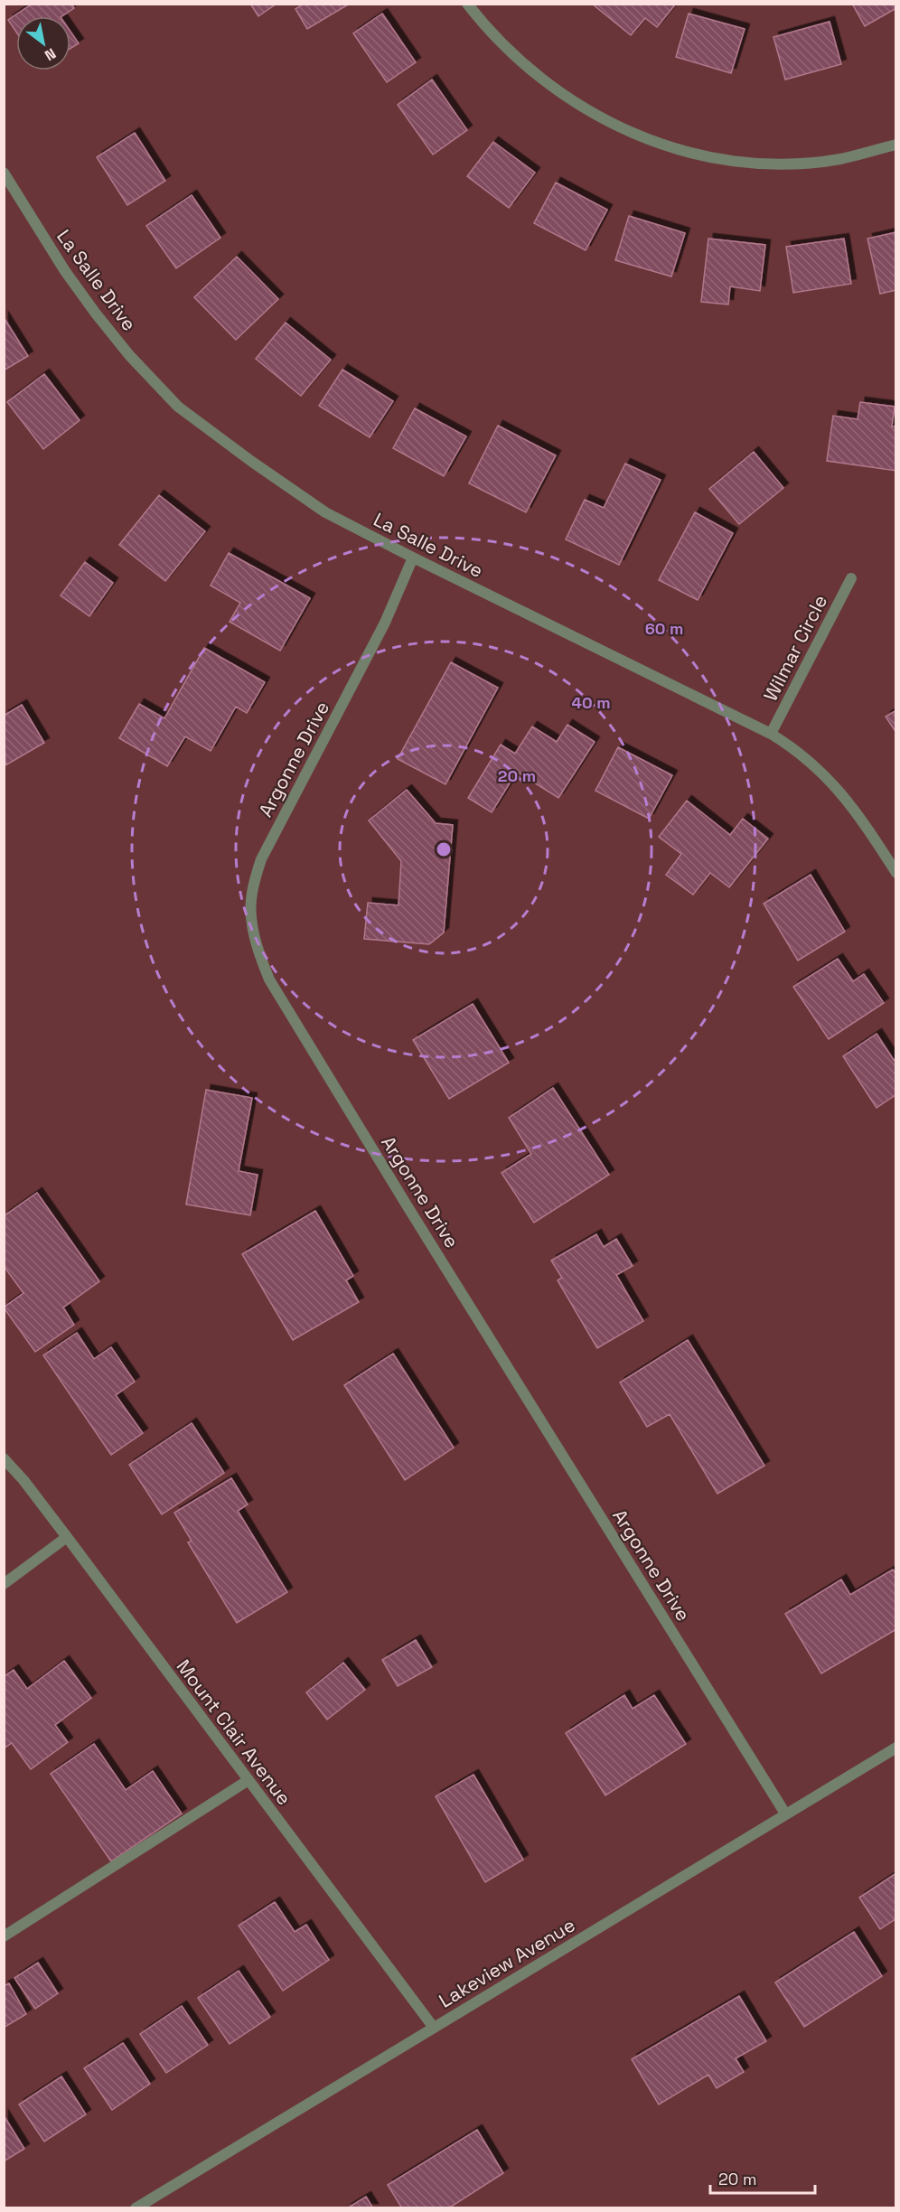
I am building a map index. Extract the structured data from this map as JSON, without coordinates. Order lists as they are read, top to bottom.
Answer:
{
  "streets": {
    "street": [
      "La Salle Drive",
      "Wilmar Circle",
      "Argonne Drive",
      "Mount Clair Avenue",
      "Lakeview Avenue"
    ]
  },
  "crossings": [
    ["La Salle Drive", "Wilmar Circle"],
    ["La Salle Drive", "Argonne Drive"],
    ["Argonne Drive", "Lakeview Avenue"],
    ["Mount Clair Avenue", "Lakeview Avenue"]
  ],
  "scale_bar": "20 m",
  "north": "bottom right",
  "rings": ["60 m", "40 m", "20 m"]
}
